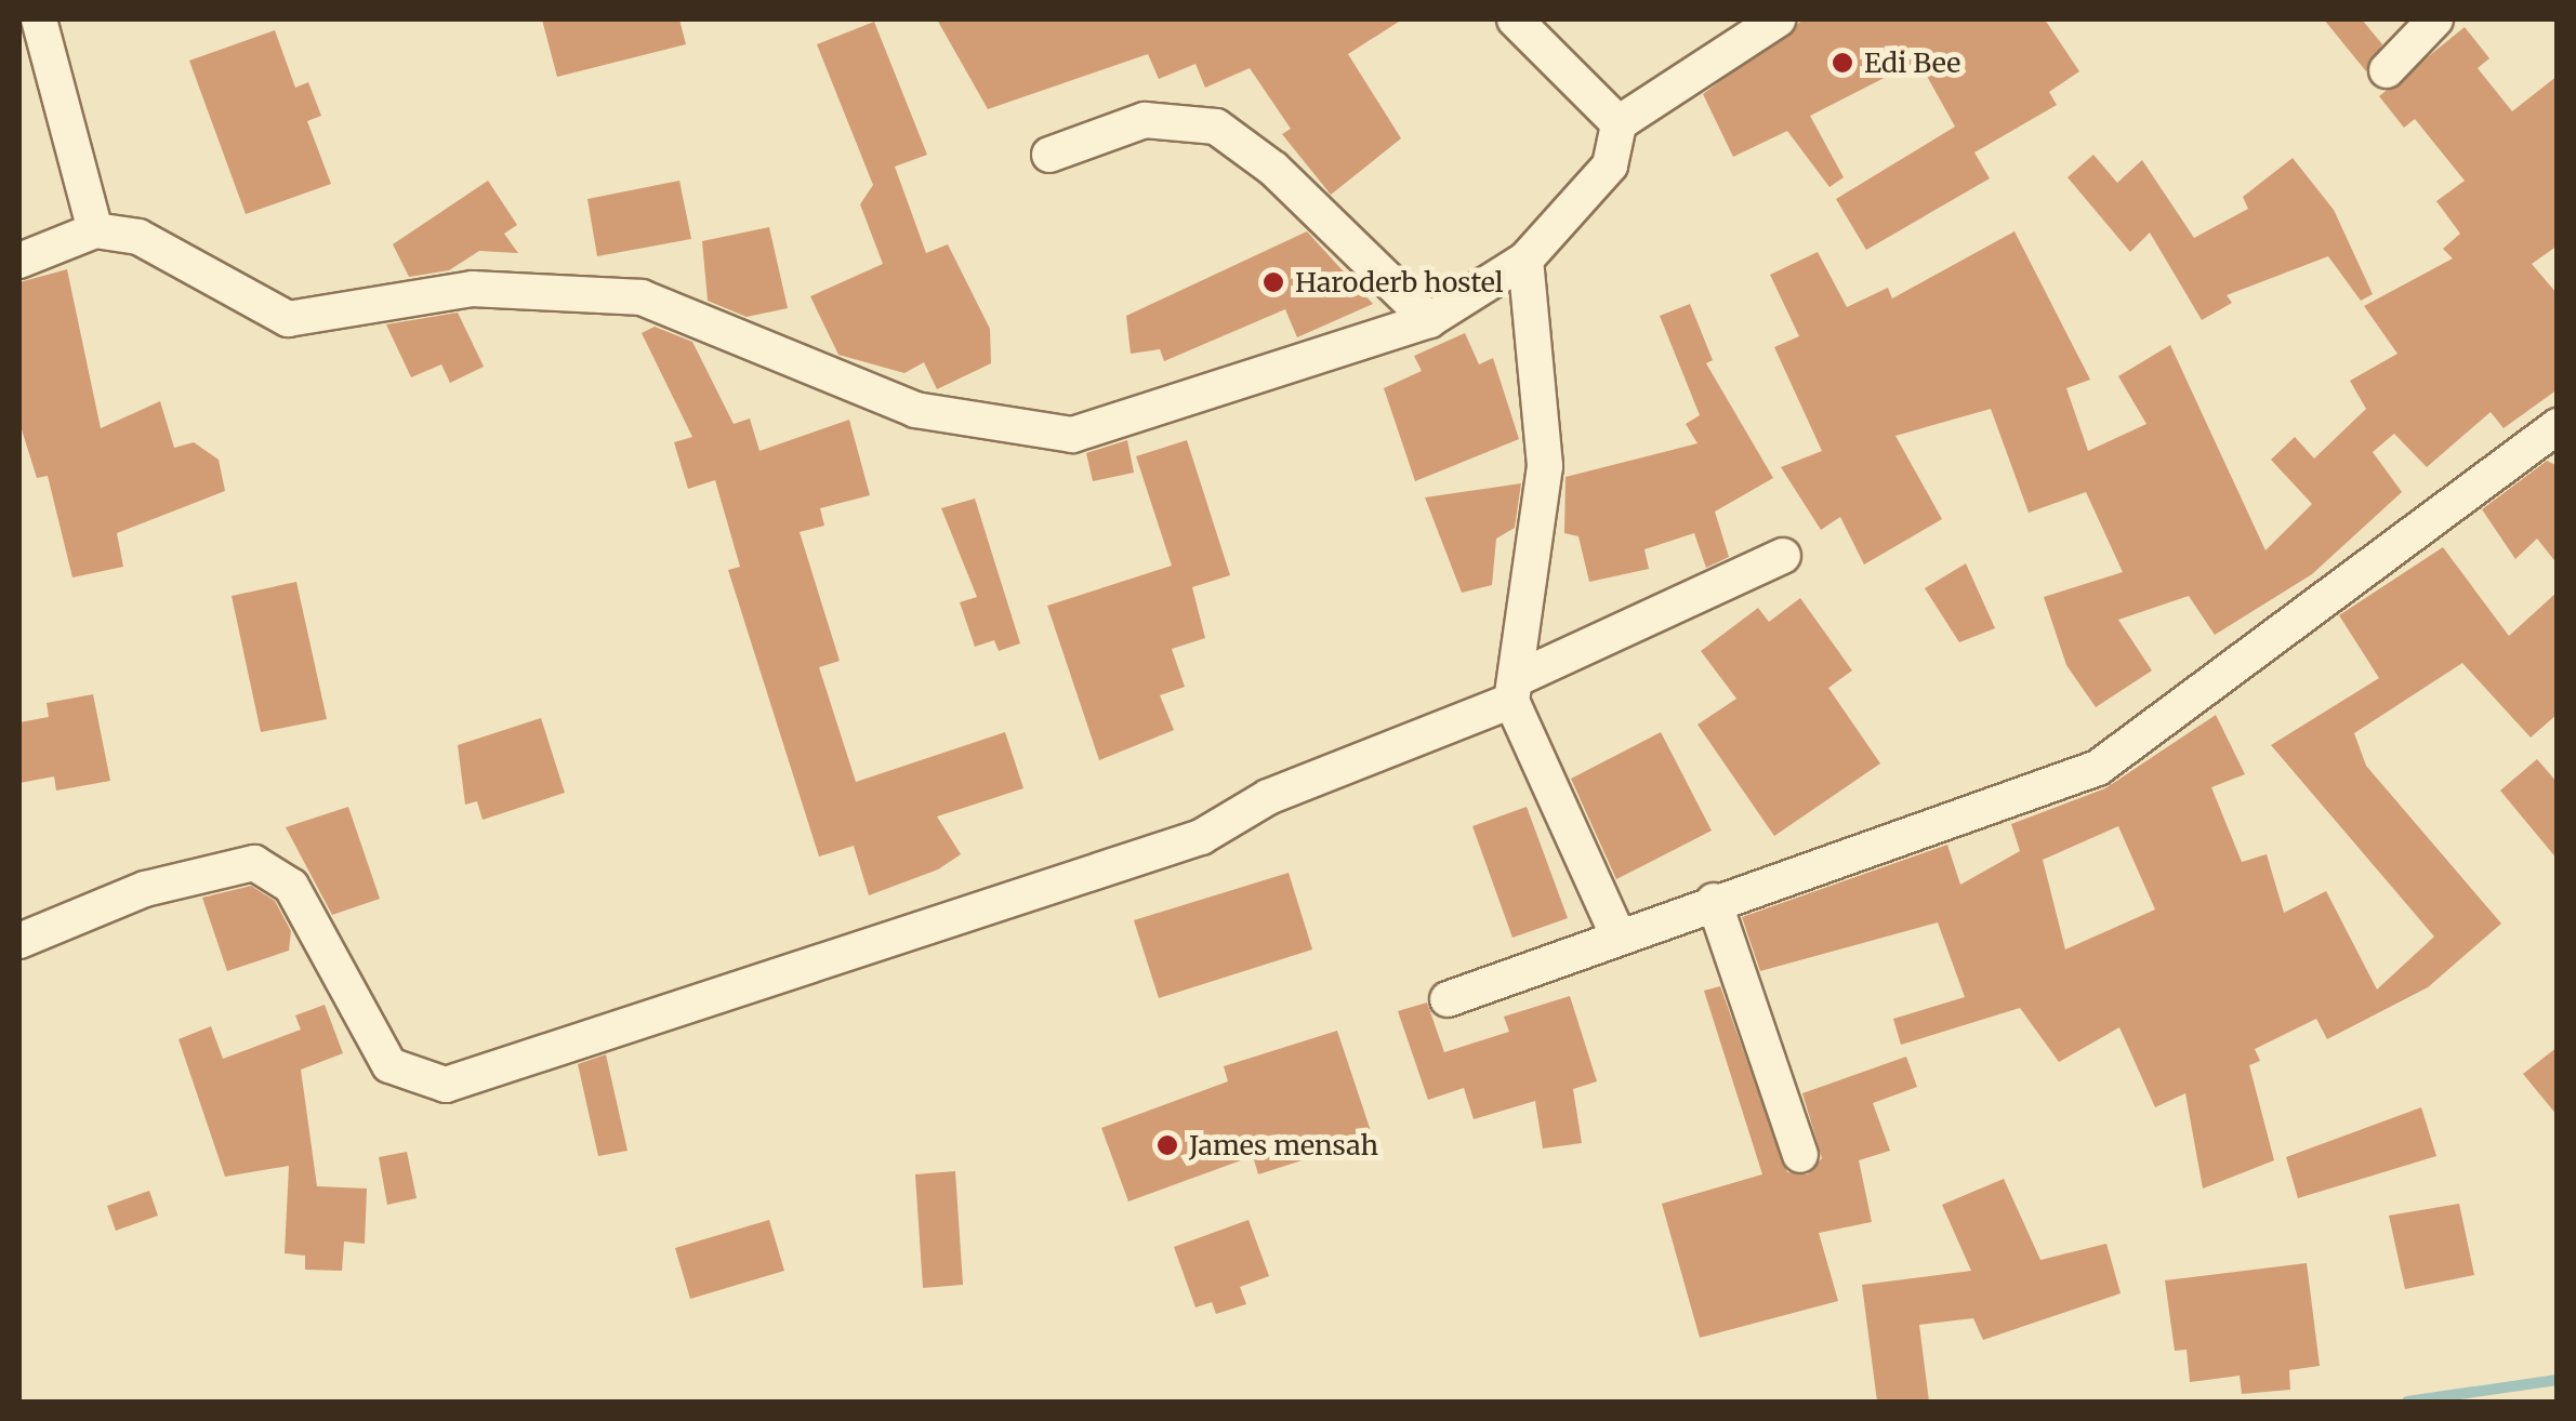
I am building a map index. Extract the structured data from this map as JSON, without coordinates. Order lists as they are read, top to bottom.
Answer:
{
  "places": ["Edi Bee", "Haroderb hostel", "James mensah"]
}
